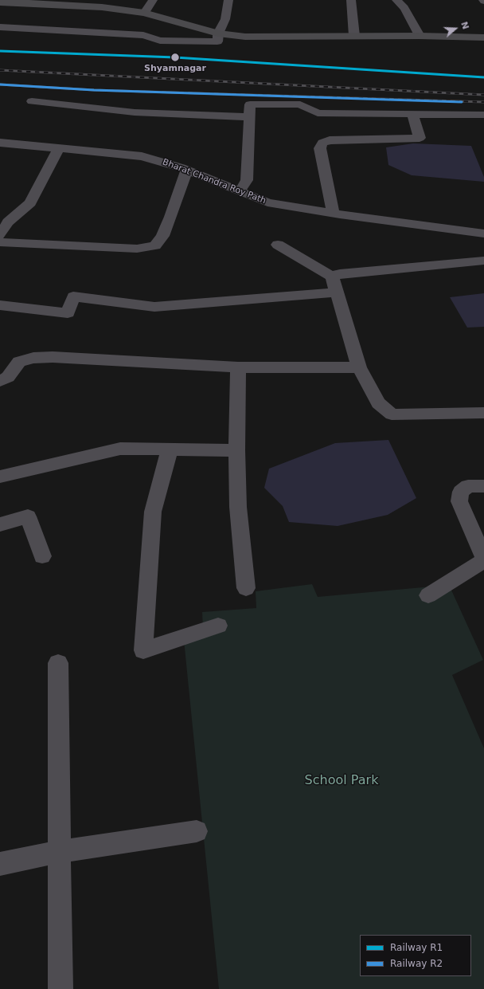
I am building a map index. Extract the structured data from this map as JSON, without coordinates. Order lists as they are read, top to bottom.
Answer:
{
  "streets": {
    "street": ["Bharat Chandra Roy Path"]
  },
  "parks": ["School Park"],
  "places": ["Shyamnagar"],
  "lines": ["rail line R1", "rail line R2"],
  "legend": ["Railway R1", "Railway R2"],
  "north": "right"
}
